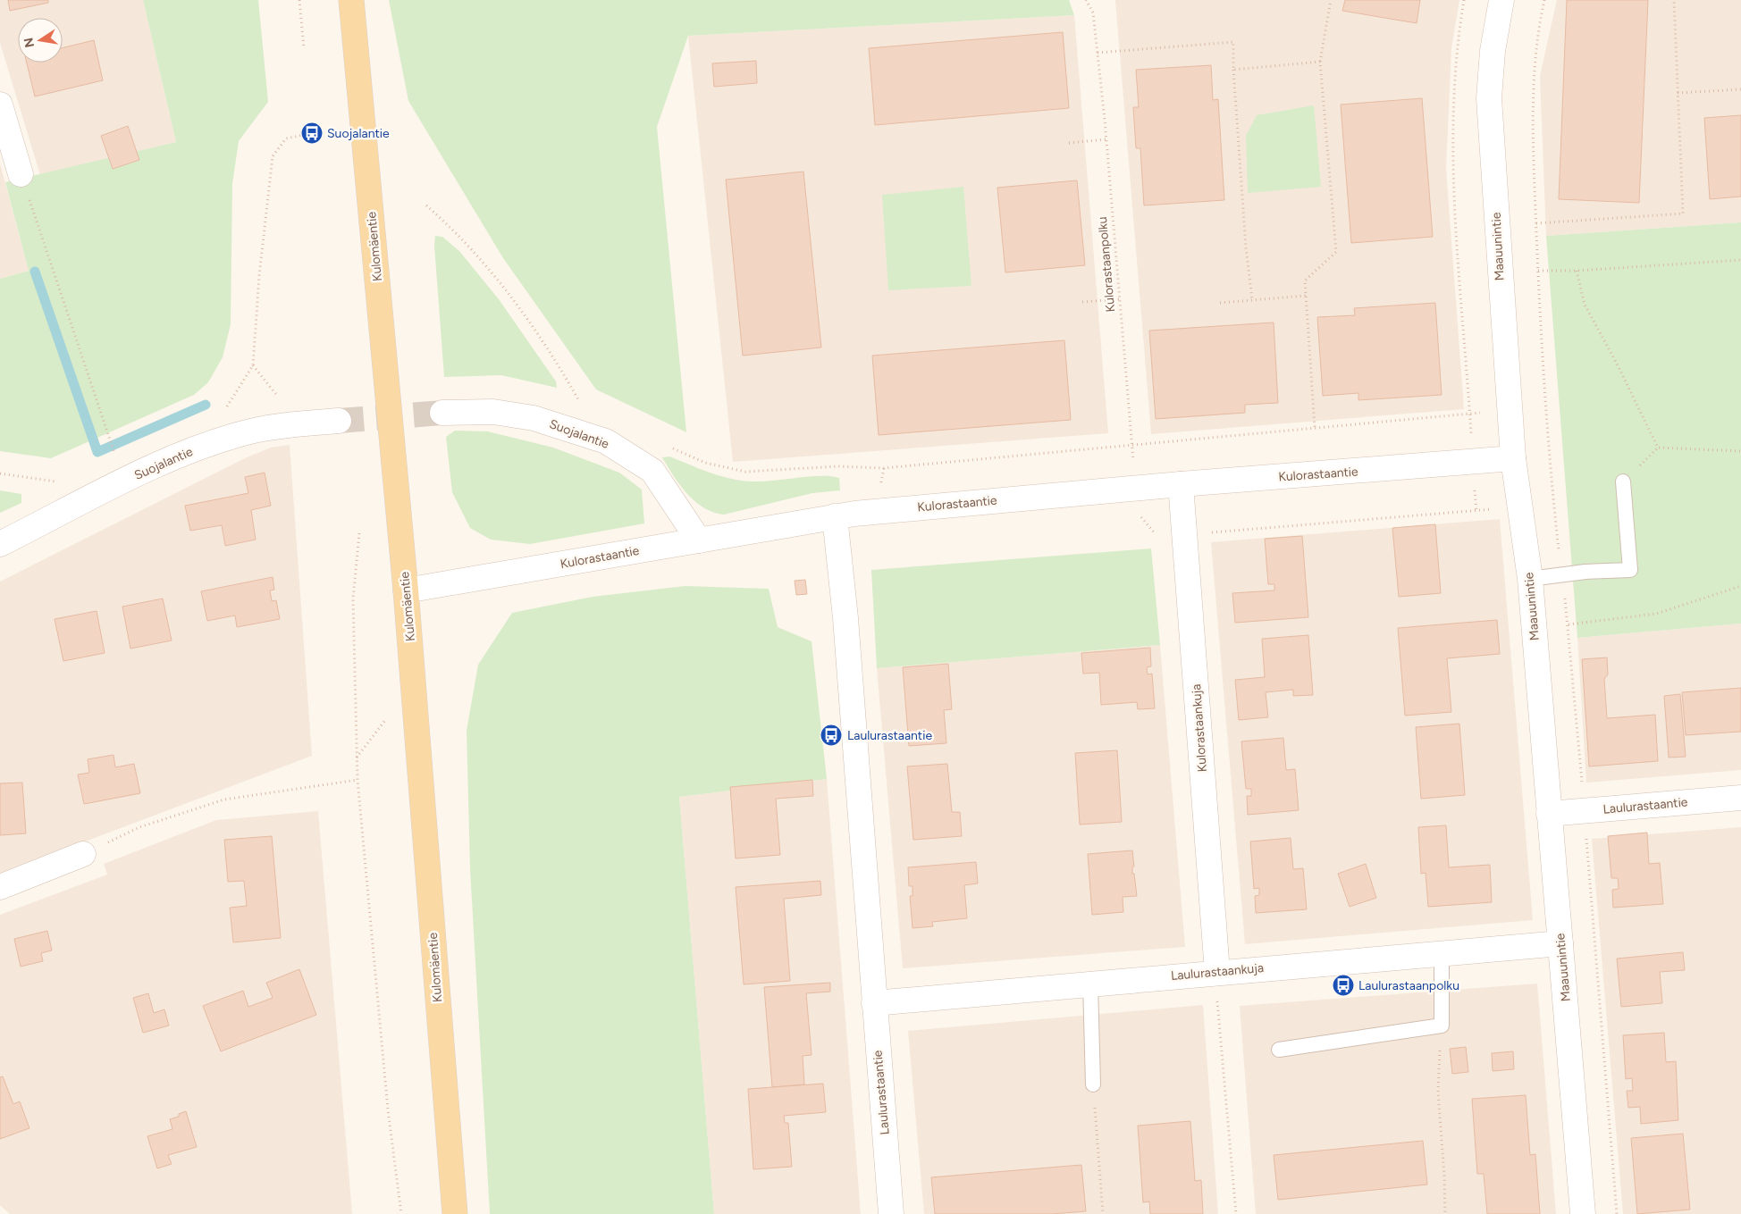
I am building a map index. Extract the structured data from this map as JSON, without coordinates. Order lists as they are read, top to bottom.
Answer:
{
  "streets": {
    "main road": ["Kulomäentie"],
    "street": [
      "Maauunintie",
      "Suojalantie",
      "Kulorastaantie",
      "Kulorastaankuja",
      "Laulurastaantie",
      "Laulurastaankuja"
    ],
    "path": ["Kulorastaanpolku"]
  },
  "crossings": [
    ["Kulomäentie", "Kulorastaantie"],
    ["Maauunintie", "Kulorastaantie"],
    ["Maauunintie", "Laulurastaantie"],
    ["Maauunintie", "Laulurastaankuja"],
    ["Kulorastaanpolku", "Kulorastaantie"],
    ["Suojalantie", "Kulorastaantie"],
    ["Kulorastaantie", "Kulorastaankuja"],
    ["Kulorastaantie", "Laulurastaantie"],
    ["Kulorastaankuja", "Laulurastaankuja"],
    ["Laulurastaantie", "Laulurastaankuja"]
  ],
  "places": {
    "bus stop": ["Suojalantie", "Laulurastaantie", "Laulurastaanpolku"]
  },
  "north": "left"
}
